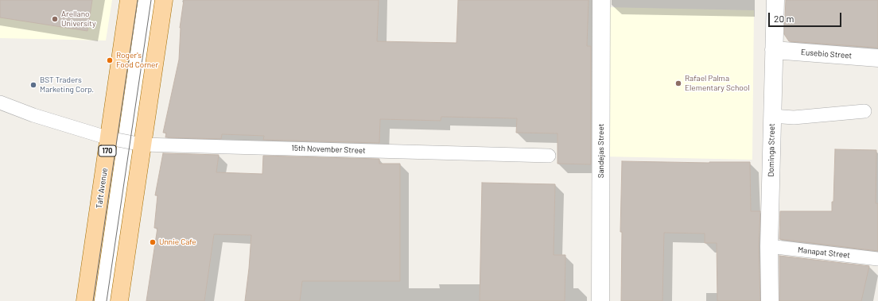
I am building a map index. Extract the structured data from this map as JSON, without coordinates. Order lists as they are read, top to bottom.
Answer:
{
  "streets": {
    "main road": ["170", "Taft Avenue"],
    "street": ["Eusebio Street", "Dominga Street", "Sandejas Street"],
    "lane": ["15th November Street", "Manapat Street"]
  },
  "crossings": [
    ["Eusebio Street", "Dominga Street"],
    ["15th November Street", "Taft Avenue"],
    ["Dominga Street", "Manapat Street"]
  ],
  "places": [
    "Arellano University",
    "Roger's Food Corner",
    "Rafael Palma Elementary School",
    "BST Traders Marketing Corp.",
    "Unnie Cafe"
  ],
  "scale_bar": "20 m"
}
